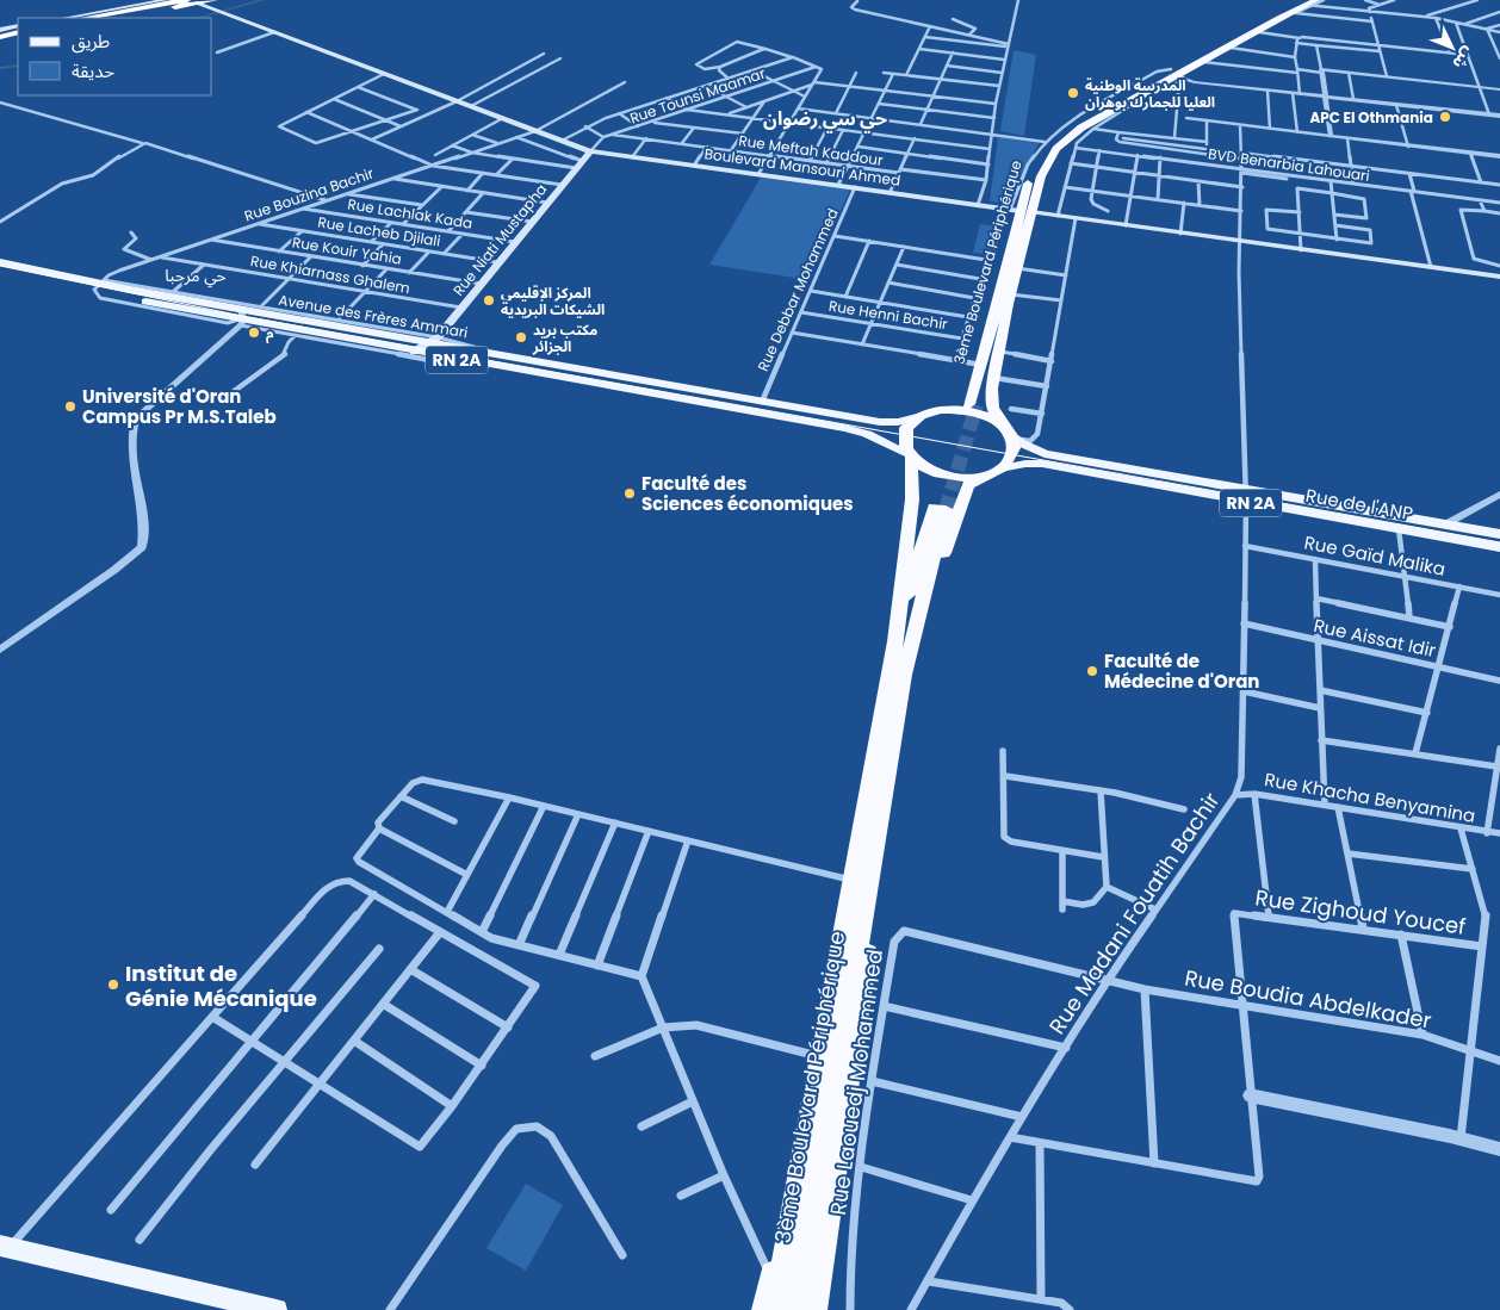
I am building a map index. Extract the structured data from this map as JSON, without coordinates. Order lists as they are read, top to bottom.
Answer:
{
  "streets": {
    "highway": ["3ème Boulevard Périphérique"],
    "main road": [
      "Boulevard Mansouri Ahmed",
      "Rue Niati Mustapha",
      "Avenue des Frères Ammari",
      "RN 2A",
      "Rue de l'ANP"
    ],
    "street": [
      "Rue Tounsi Maamar",
      "Rue Meftah Kaddour",
      "BVD Benarbia Lahouari",
      "Rue Bouzina Bachir",
      "Rue Lachlak Kada",
      "Rue Lacheb Djilali",
      "Rue Kouir Yahia",
      "Rue Khiarnass Ghalem",
      "Rue Debbar Mohammed",
      "Rue Henni Bachir",
      "Rue Gaïd Malika",
      "Rue Aissat Idir",
      "Rue Khacha Benyamina",
      "Rue Zighoud Youcef",
      "Rue Madani Fouatih Bachir",
      "Rue Boudia Abdelkader",
      "Rue Laouedj Mohammed"
    ]
  },
  "crossings": [
    ["Rue Tounsi Maamar", "Rue Meftah Kaddour"],
    ["Rue Tounsi Maamar", "Boulevard Mansouri Ahmed"],
    ["Rue Tounsi Maamar", "Rue Niati Mustapha"],
    ["BVD Benarbia Lahouari", "Rue Madani Fouatih Bachir"],
    ["Boulevard Mansouri Ahmed", "Rue Bouzina Bachir"],
    ["Boulevard Mansouri Ahmed", "Rue Niati Mustapha"],
    ["Boulevard Mansouri Ahmed", "3ème Boulevard Périphérique"],
    ["Boulevard Mansouri Ahmed", "Rue Debbar Mohammed"],
    ["Rue Bouzina Bachir", "Rue Lachlak Kada"],
    ["Rue Bouzina Bachir", "Rue Lacheb Djilali"],
    ["Rue Bouzina Bachir", "Rue Kouir Yahia"],
    ["Rue Bouzina Bachir", "Rue Khiarnass Ghalem"],
    ["Rue Bouzina Bachir", "Avenue des Frères Ammari"],
    ["Rue Lachlak Kada", "Rue Niati Mustapha"],
    ["Rue Lacheb Djilali", "Rue Niati Mustapha"],
    ["Rue Niati Mustapha", "Rue Kouir Yahia"],
    ["Rue Niati Mustapha", "Rue Khiarnass Ghalem"],
    ["Rue Niati Mustapha", "Avenue des Frères Ammari"],
    ["3ème Boulevard Périphérique", "Avenue des Frères Ammari"],
    ["3ème Boulevard Périphérique", "Rue de l'ANP"],
    ["Rue Debbar Mohammed", "Rue Henni Bachir"],
    ["Rue Debbar Mohammed", "Avenue des Frères Ammari"],
    ["Avenue des Frères Ammari", "Rue de l'ANP"],
    ["Rue de l'ANP", "Rue Madani Fouatih Bachir"],
    ["Rue Gaïd Malika", "Rue Madani Fouatih Bachir"],
    ["Rue Aissat Idir", "Rue Madani Fouatih Bachir"],
    ["Rue Khacha Benyamina", "Rue Madani Fouatih Bachir"],
    ["Rue Zighoud Youcef", "Rue Boudia Abdelkader"],
    ["Rue Madani Fouatih Bachir", "Rue Boudia Abdelkader"],
    ["Rue Madani Fouatih Bachir", "Rue Laouedj Mohammed"],
    ["Rue Boudia Abdelkader", "Rue Laouedj Mohammed"]
  ],
  "districts": ["حي سي رضوان", "حي مرحبا"],
  "places": [
    "المدرسة الوطنية العليا للجمارك بوهران",
    "APC El Othmania",
    "المركز الإقليمي الشيكات البريدية",
    "م",
    "مكتب بريد الجزائر",
    "Université d'Oran Campus Pr M.S.Taleb",
    "Faculté des Sciences économiques",
    "Faculté de Médecine d'Oran",
    "Institut de Génie Mécanique"
  ],
  "legend": ["طريق", "حديقة"],
  "north": "bottom right"
}
